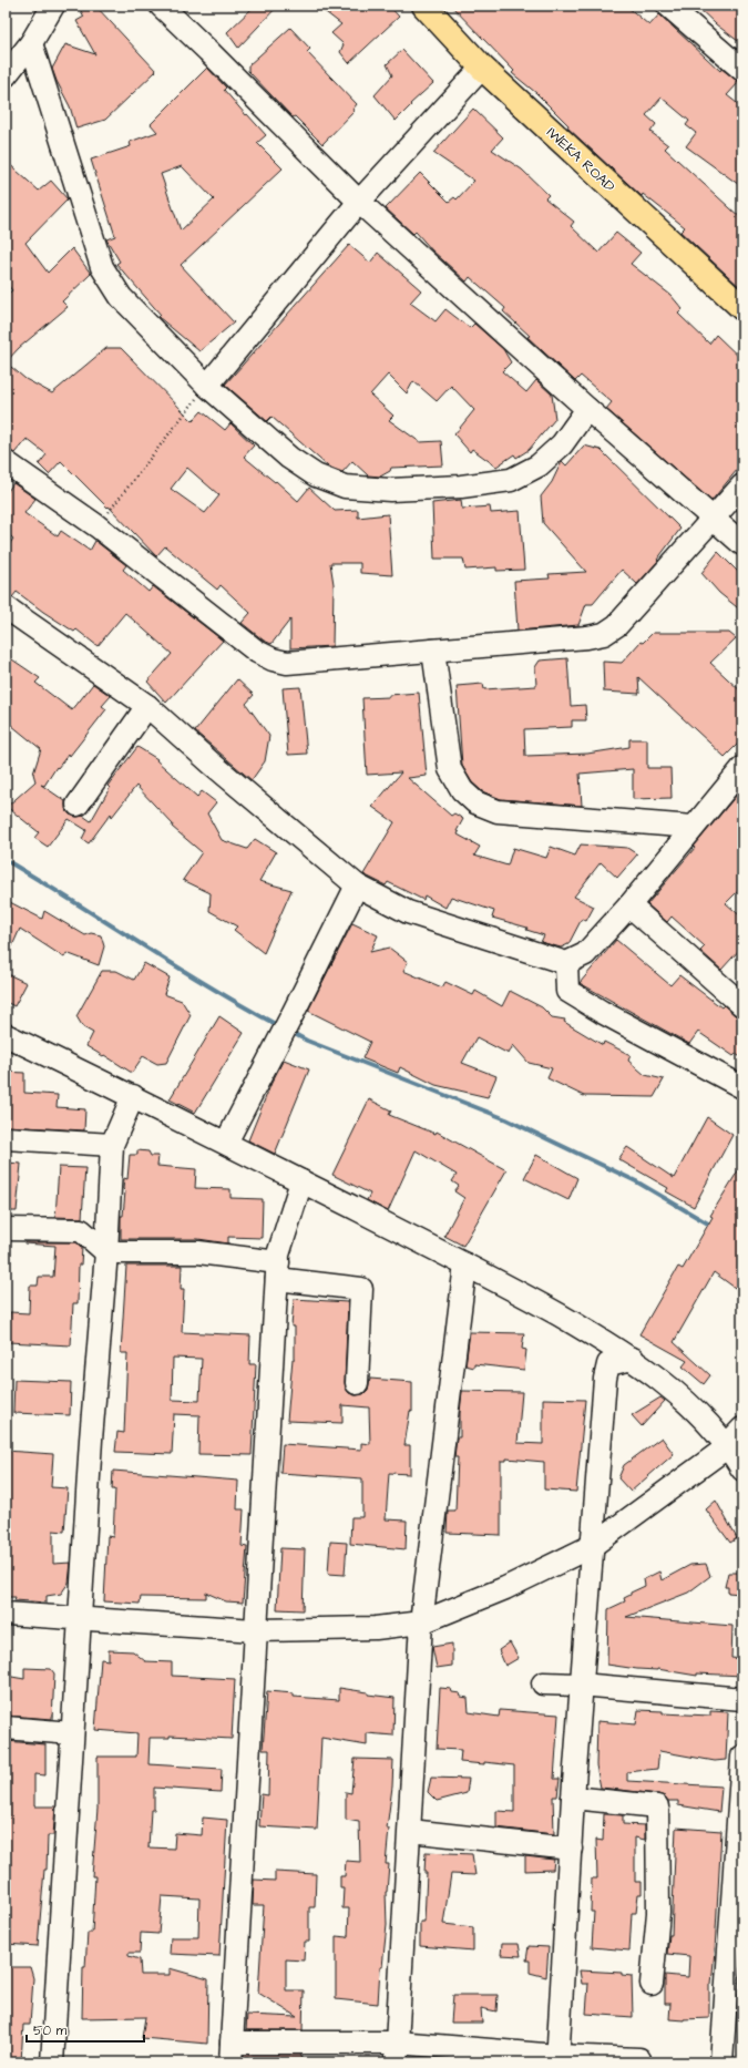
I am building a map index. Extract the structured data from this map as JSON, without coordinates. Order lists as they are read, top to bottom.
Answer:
{
  "streets": {
    "main road": ["IWEKA ROAD"]
  },
  "scale_bar": "50 m"
}
